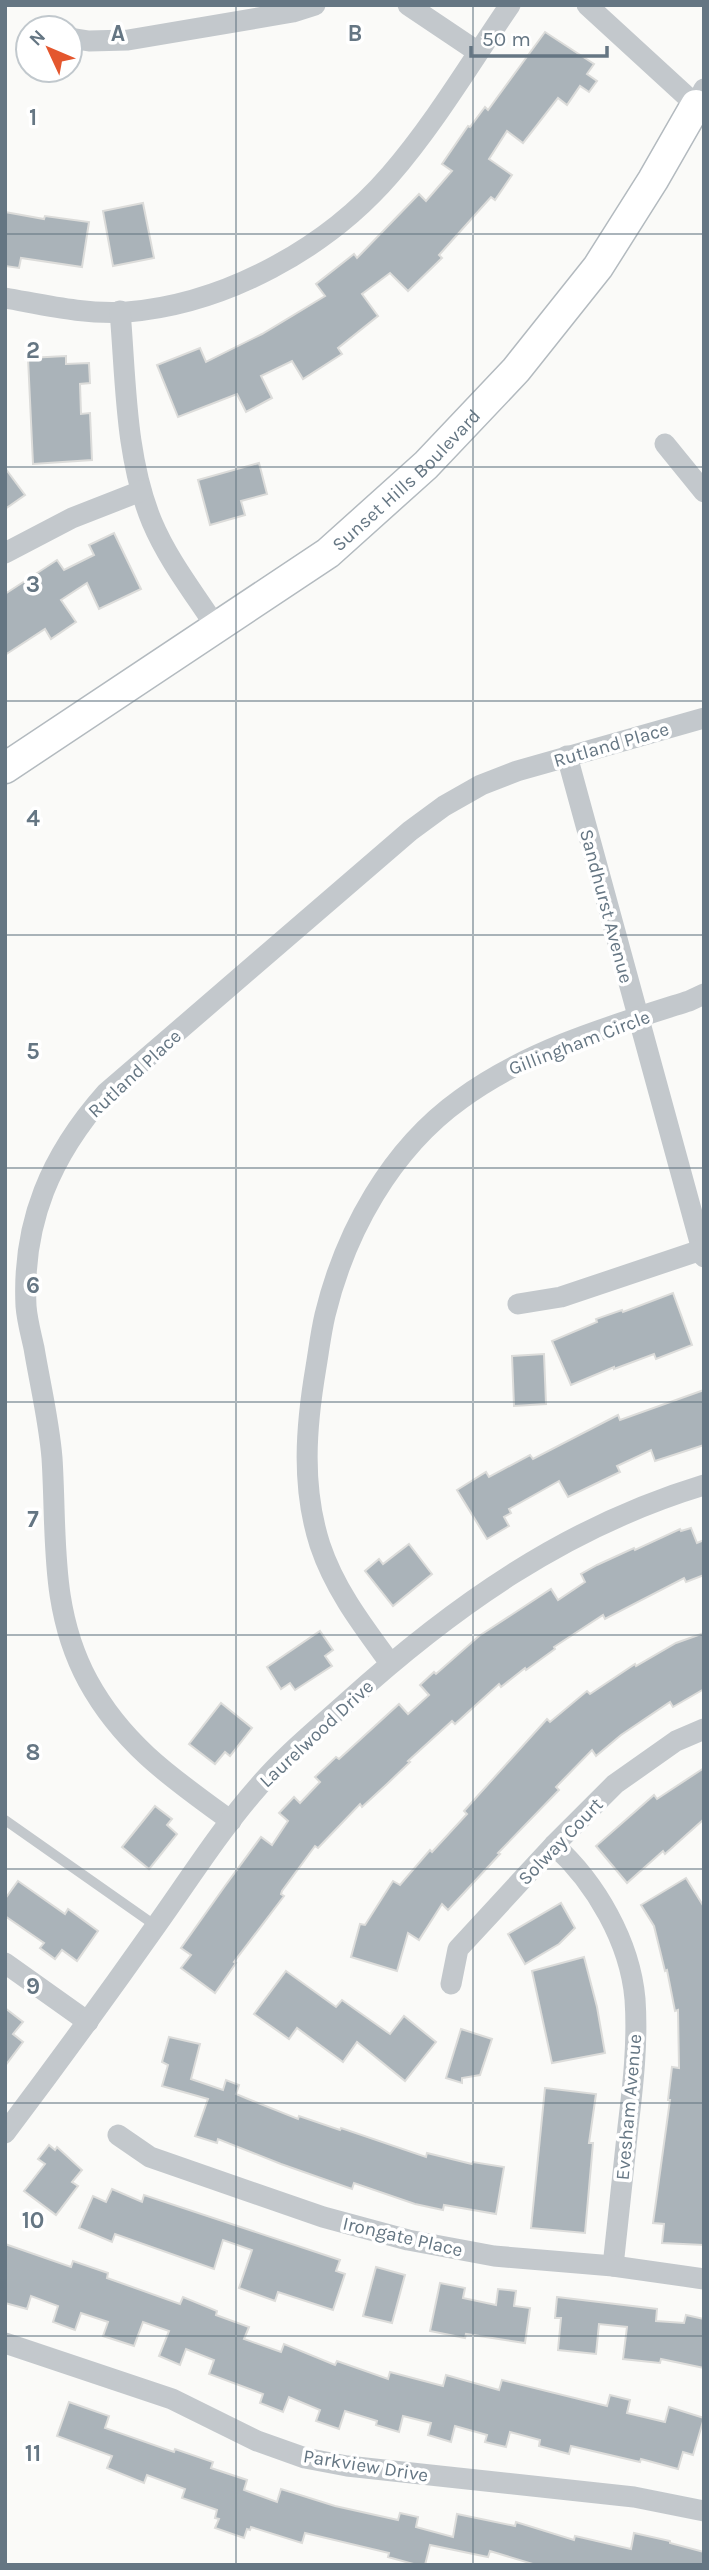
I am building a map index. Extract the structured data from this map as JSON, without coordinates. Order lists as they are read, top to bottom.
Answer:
{
  "streets": {
    "street": [
      "Sunset Hills Boulevard",
      "Rutland Place",
      "Sandhurst Avenue",
      "Gillingham Circle",
      "Laurelwood Drive",
      "Solway Court",
      "Evesham Avenue",
      "Irongate Place",
      "Parkview Drive"
    ]
  },
  "crossings": [
    ["Rutland Place", "Sandhurst Avenue"],
    ["Rutland Place", "Laurelwood Drive"],
    ["Sandhurst Avenue", "Gillingham Circle"],
    ["Gillingham Circle", "Laurelwood Drive"],
    ["Solway Court", "Evesham Avenue"],
    ["Evesham Avenue", "Irongate Place"]
  ],
  "scale_bar": "50 m",
  "north": "top left",
  "grid": {
    "columns": ["A", "B"],
    "rows": [
      "1",
      "2",
      "3",
      "4",
      "5",
      "6",
      "7",
      "8",
      "9",
      "10",
      "11"
    ]
  }
}
